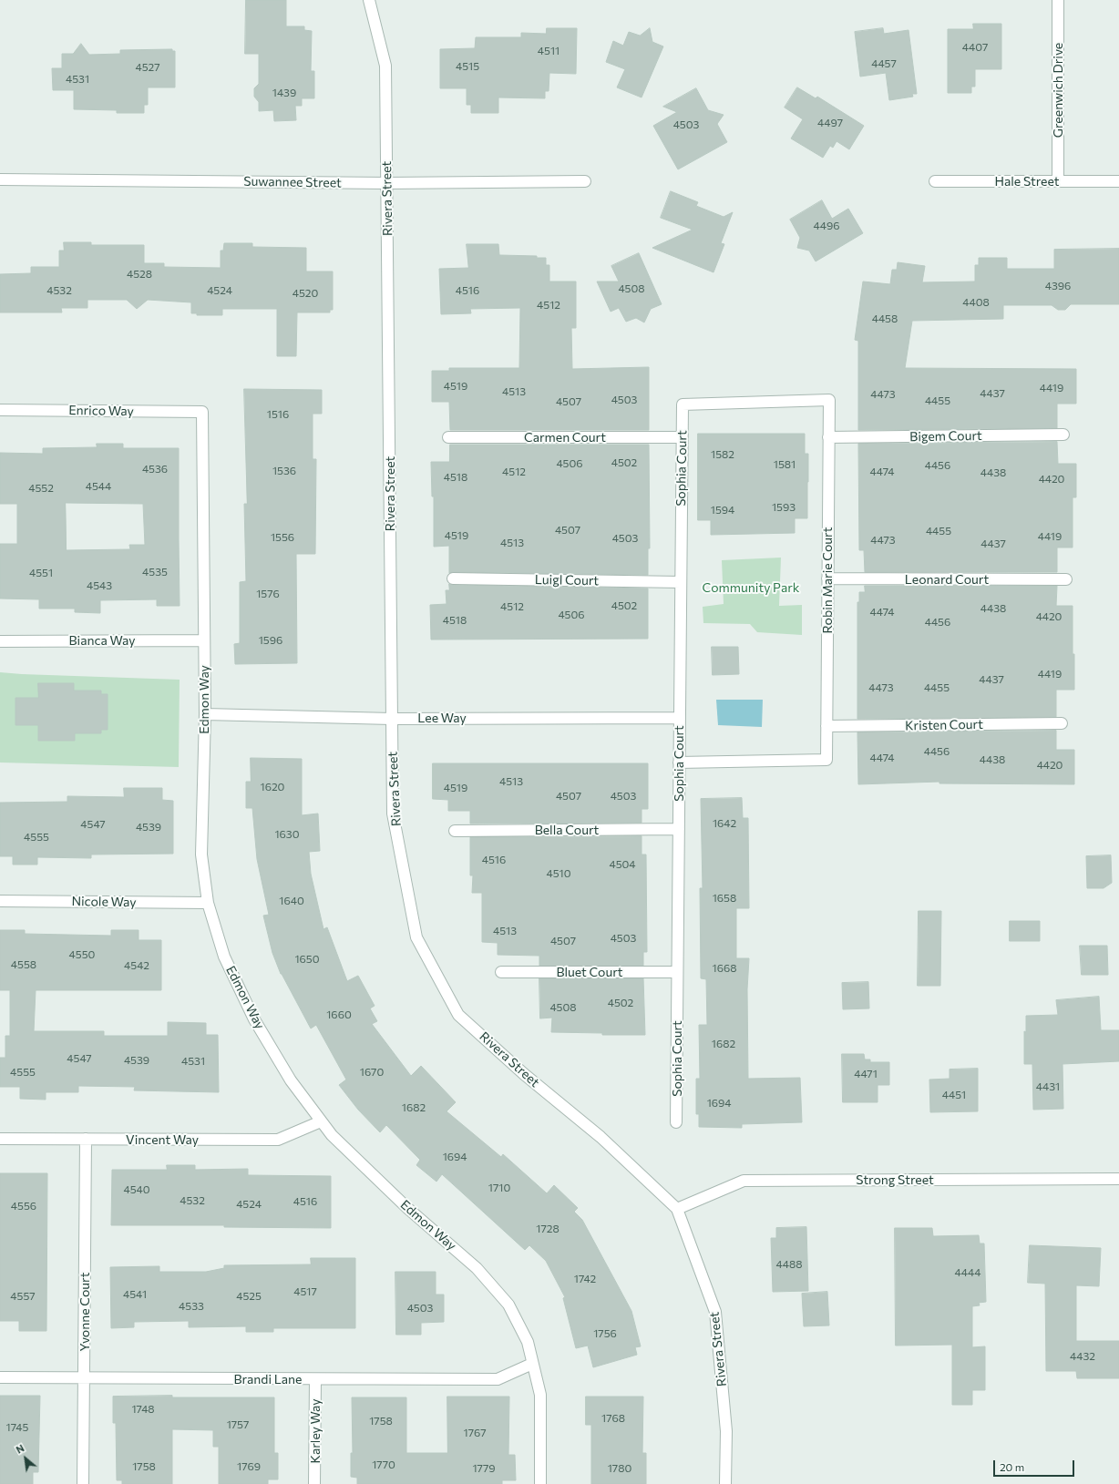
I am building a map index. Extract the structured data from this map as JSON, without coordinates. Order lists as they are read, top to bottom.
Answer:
{
  "streets": {
    "street": [
      "Greenwich Drive",
      "Hale Street",
      "Suwannee Street",
      "Rivera Street",
      "Enrico Way",
      "Bigem Court",
      "Carmen Court",
      "Sophia Court",
      "Leonard Court",
      "Luigl Court",
      "Robin Marie Court",
      "Bianca Way",
      "Edmon Way",
      "Lee Way",
      "Kristen Court",
      "Bella Court",
      "Nicole Way",
      "Bluet Court",
      "Vincent Way",
      "Strong Street",
      "Yvonne Court",
      "Brandi Lane",
      "Karley Way"
    ]
  },
  "crossings": [
    ["Greenwich Drive", "Hale Street"],
    ["Suwannee Street", "Rivera Street"],
    ["Rivera Street", "Lee Way"],
    ["Rivera Street", "Strong Street"],
    ["Enrico Way", "Edmon Way"],
    ["Bigem Court", "Robin Marie Court"],
    ["Carmen Court", "Sophia Court"],
    ["Sophia Court", "Luigl Court"],
    ["Sophia Court", "Robin Marie Court"],
    ["Sophia Court", "Lee Way"],
    ["Sophia Court", "Bella Court"],
    ["Sophia Court", "Bluet Court"],
    ["Leonard Court", "Robin Marie Court"],
    ["Robin Marie Court", "Kristen Court"],
    ["Bianca Way", "Edmon Way"],
    ["Edmon Way", "Lee Way"],
    ["Edmon Way", "Nicole Way"],
    ["Edmon Way", "Vincent Way"],
    ["Edmon Way", "Brandi Lane"],
    ["Vincent Way", "Yvonne Court"],
    ["Yvonne Court", "Brandi Lane"],
    ["Brandi Lane", "Karley Way"]
  ],
  "parks": ["Community Park"],
  "house_numbers": [
    "4407",
    "4511",
    "4457",
    "4515",
    "4527",
    "4531",
    "1439",
    "4497",
    "4503",
    "4496",
    "4528",
    "4396",
    "4508",
    "4532",
    "4524",
    "4516",
    "4520",
    "4408",
    "4512",
    "4458",
    "4519",
    "4419",
    "4513",
    "4437",
    "4473",
    "4503",
    "4455",
    "4507",
    "1516",
    "1582",
    "4502",
    "4506",
    "1581",
    "4456",
    "4536",
    "1536",
    "4512",
    "4474",
    "4438",
    "4518",
    "4420",
    "4544",
    "4552",
    "1593",
    "1594",
    "4507",
    "4455",
    "4519",
    "4419",
    "1556",
    "4503",
    "4473",
    "4513",
    "4437",
    "4535",
    "4551",
    "4543",
    "1576",
    "4502",
    "4512",
    "4438",
    "4474",
    "4506",
    "4420",
    "4518",
    "4456",
    "1596",
    "4419",
    "4437",
    "4473",
    "4455",
    "4456",
    "4474",
    "4438",
    "4420",
    "4513",
    "1620",
    "4519",
    "4507",
    "4503",
    "1642",
    "4547",
    "4539",
    "1630",
    "4555",
    "4516",
    "4504",
    "4510",
    "1658",
    "1640",
    "4513",
    "4503",
    "4507",
    "4550",
    "1650",
    "4558",
    "4542",
    "1668",
    "4502",
    "4508",
    "1660",
    "1682",
    "4547",
    "4539",
    "4531",
    "4555",
    "1670",
    "4471",
    "4431",
    "4451",
    "1694",
    "1682",
    "1694",
    "1710",
    "4540",
    "4532",
    "4516",
    "4524",
    "4556",
    "1728",
    "4488",
    "4444",
    "1742",
    "4517",
    "4541",
    "4557",
    "4525",
    "4533",
    "4503",
    "1756",
    "4432",
    "1748",
    "1768",
    "1758",
    "1757",
    "1745",
    "1767",
    "1770",
    "1758",
    "1769",
    "1779",
    "1780"
  ],
  "scale_bar": "20 m",
  "north": "top left"
}
